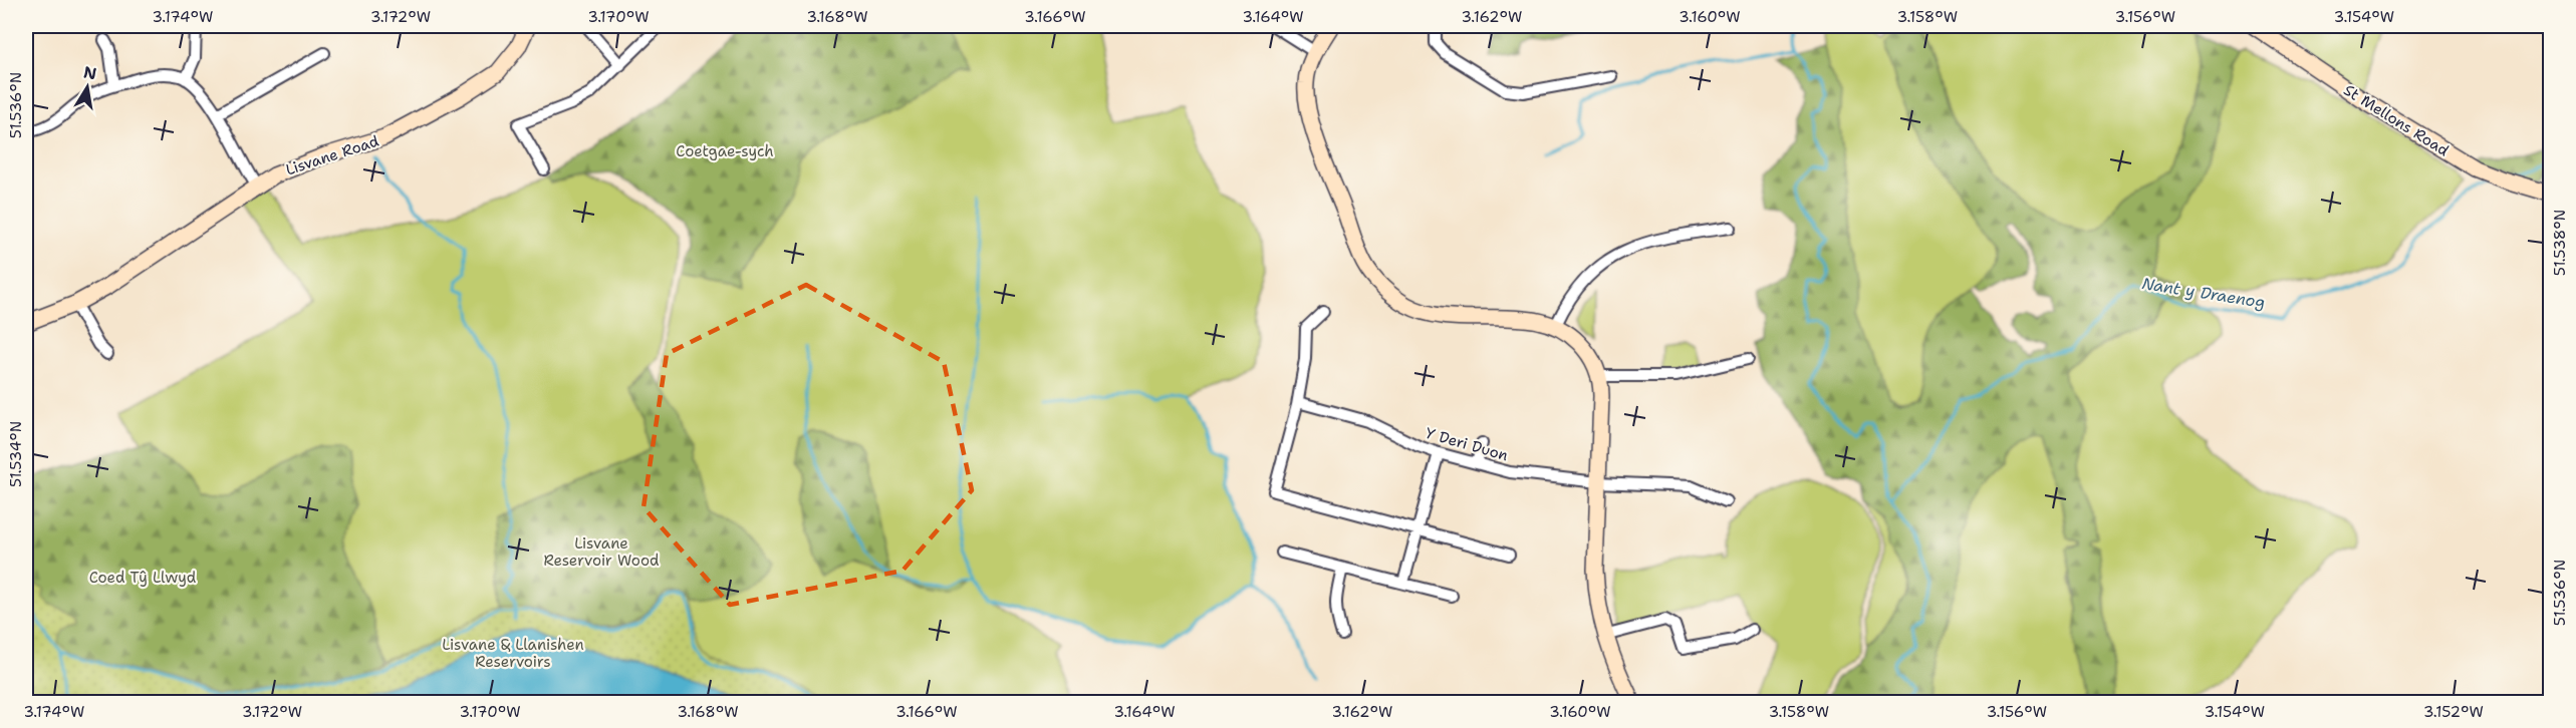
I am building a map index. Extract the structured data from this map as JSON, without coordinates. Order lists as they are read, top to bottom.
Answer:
{
  "streets": {
    "main road": ["St Mellons Road", "Lisvane Road"],
    "street": ["Y Deri Duon"]
  },
  "water": ["Nant y Draenog"],
  "parks": [
    "Coetgae-sych",
    "Lisvane Reservoir Wood",
    "Coed Tŷ Llwyd",
    "Lisvane & Llanishen Reservoirs"
  ],
  "north": "top",
  "coordinates": [
    "3.174°W",
    "3.172°W",
    "3.170°W",
    "3.168°W",
    "3.166°W",
    "3.164°W",
    "3.162°W",
    "3.160°W",
    "3.158°W",
    "3.156°W",
    "3.154°W",
    "51.536°N",
    "51.538°N",
    "51.534°N",
    "3.152°W"
  ]
}
